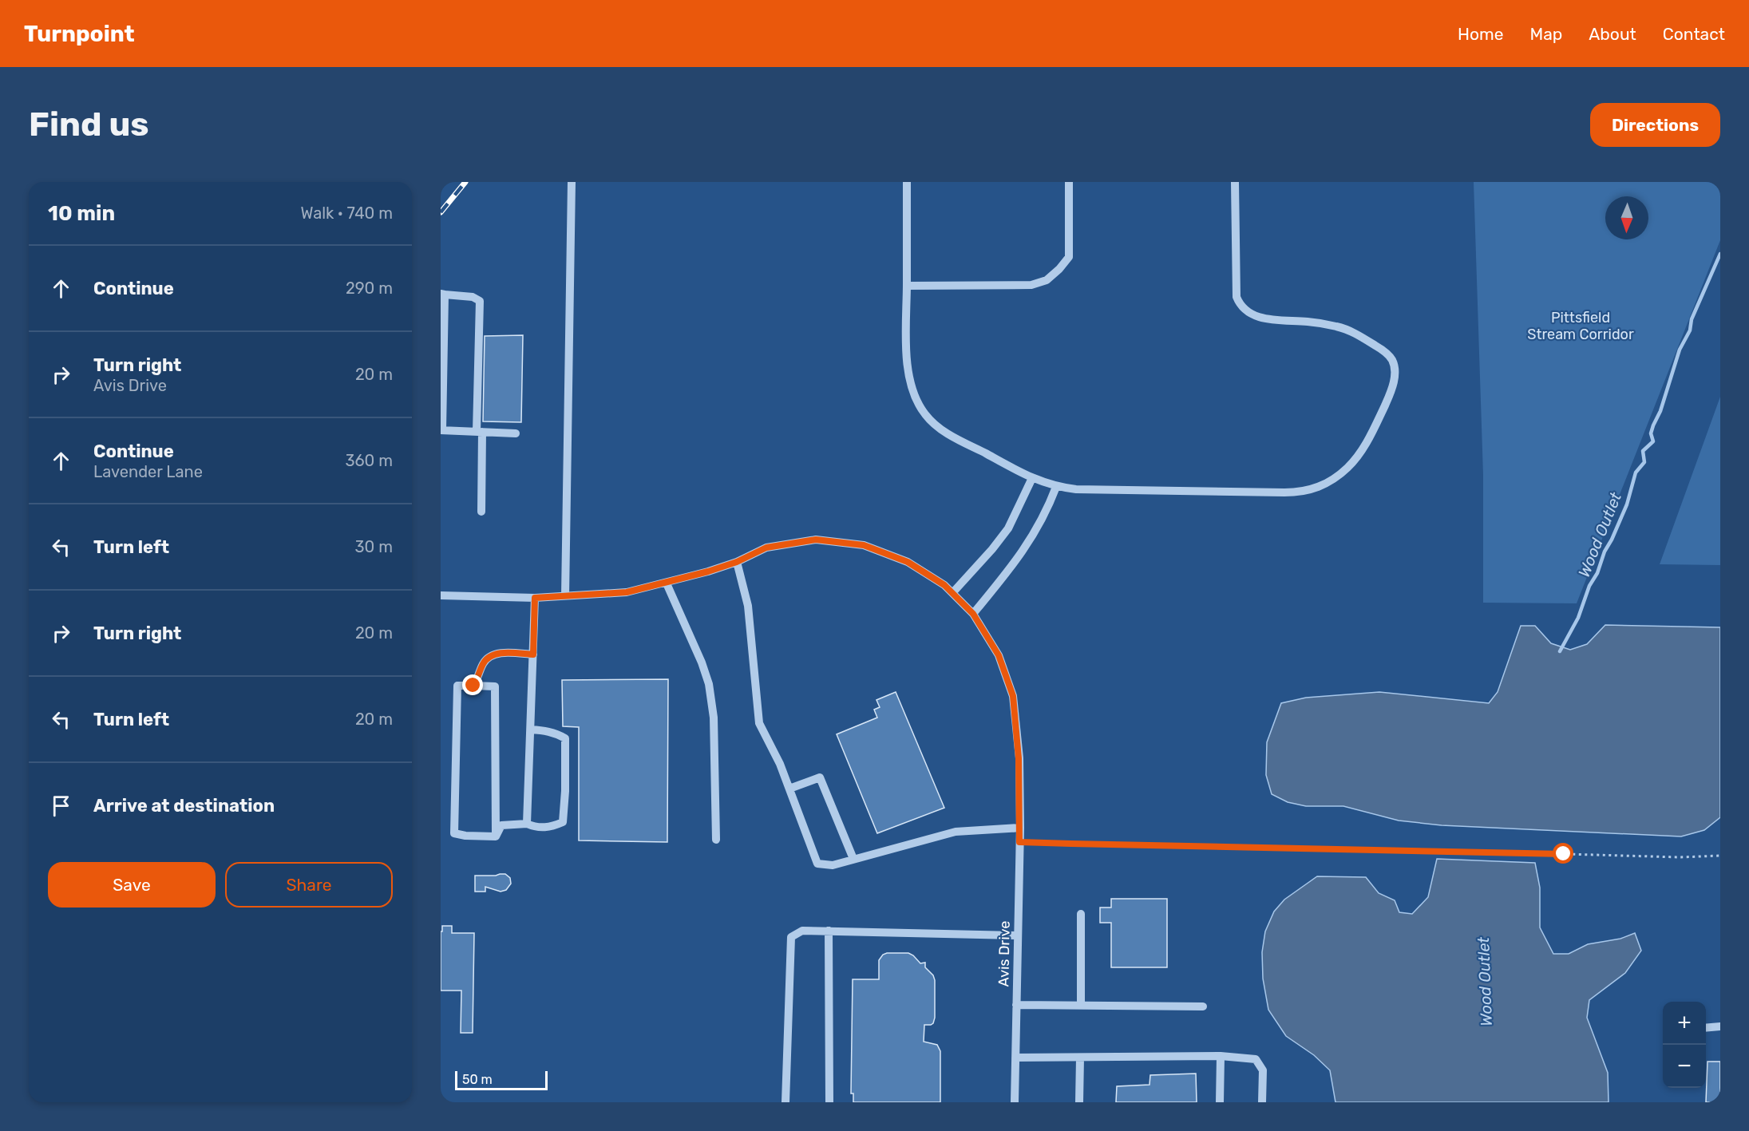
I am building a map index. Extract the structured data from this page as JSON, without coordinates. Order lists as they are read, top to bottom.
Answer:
{
  "streets": {
    "street": ["Avis Drive"]
  },
  "water": ["Wood Outlet"],
  "parks": ["Pittsfield Stream Corridor"],
  "scale_bar": "50 m",
  "north": "bottom",
  "page": {
    "header": "Turnpoint",
    "nav": [
      "Home",
      "Map",
      "About",
      "Contact"
    ],
    "buttons": [
      "Directions",
      ["Save", "Share"]
    ],
    "title": "Find us",
    "heading": ["10 min", "Walk · 740 m"],
    "list": [
      ["Continue", "290 m"],
      ["Turn right", "Avis Drive", "20 m"],
      ["Continue", "Lavender Lane", "360 m"],
      ["Turn left", "30 m"],
      ["Turn right", "20 m"],
      ["Turn left", "20 m"],
      "Arrive at destination"
    ],
    "map_buttons": ["+", "−"],
    "scale": "50 m"
  }
}
